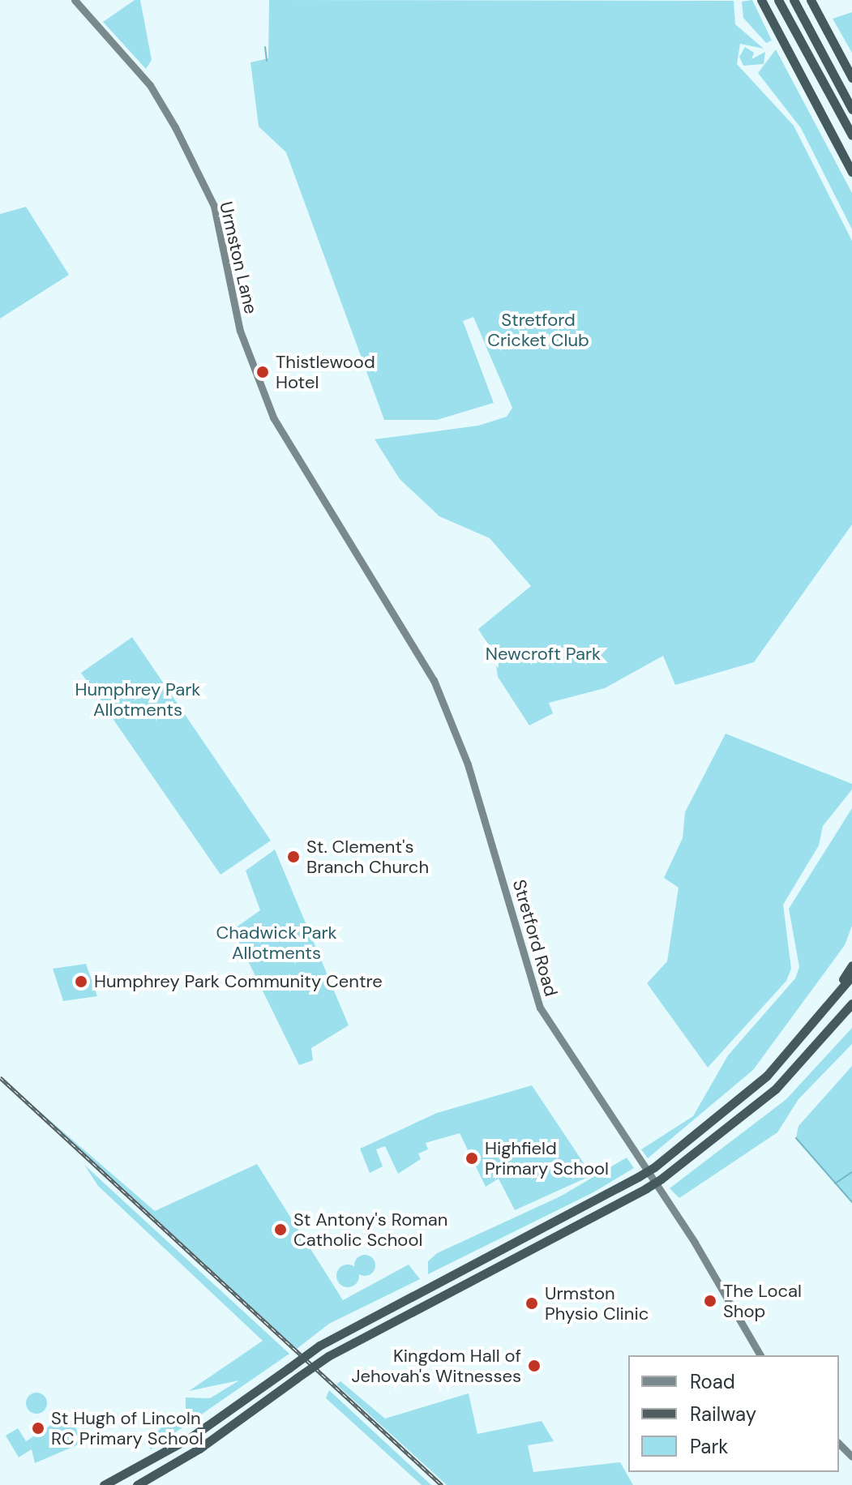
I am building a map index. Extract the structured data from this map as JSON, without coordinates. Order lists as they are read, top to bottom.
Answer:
{
  "streets": {
    "main road": ["Urmston Lane", "Stretford Road"]
  },
  "crossings": [
    ["Urmston Lane", "Stretford Road"]
  ],
  "parks": [
    "Stretford Cricket Club",
    "Newcroft Park",
    "Humphrey Park Allotments",
    "Chadwick Park Allotments"
  ],
  "places": [
    "Thistlewood Hotel",
    "St. Clement's Branch Church",
    "Humphrey Park Community Centre",
    "Highfield Primary School",
    "St Antony's Roman Catholic School",
    "The Local Shop",
    "Urmston Physio Clinic",
    "Kingdom Hall of Jehovah's Witnesses",
    "St Hugh of Lincoln RC Primary School"
  ],
  "legend": ["Road", "Railway", "Park"]
}
